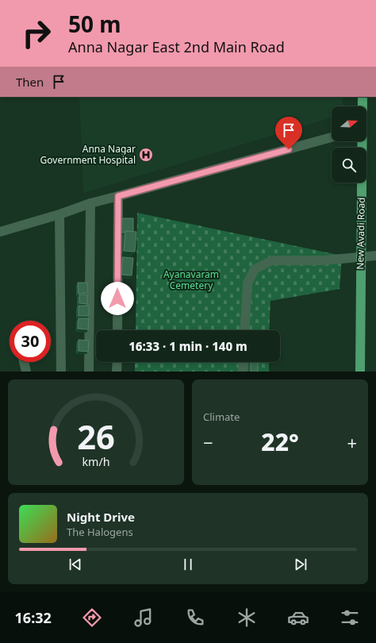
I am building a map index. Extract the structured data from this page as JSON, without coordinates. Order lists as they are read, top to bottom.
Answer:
{
  "streets": {
    "main road": ["New Avadi Road"]
  },
  "parks": ["Ayanavaram Cemetery"],
  "places": {
    "hospital": ["Anna Nagar Government Hospital"]
  },
  "north": "right",
  "page": {
    "turn": ["50 m", "Anna Nagar East 2nd Main Road"],
    "then": "Then",
    "limit": "30",
    "trip": "16:33 · 1 min · 140 m",
    "tile": "Climate",
    "heat": ["−", "22°", "+"],
    "song": ["Night Drive", "The Halogens"],
    "tabs": "16:32",
    "gauge": ["26", "km/h"]
  }
}
